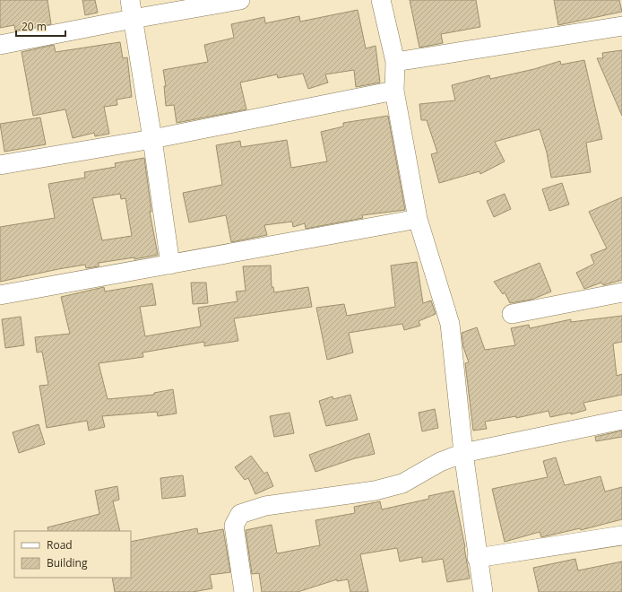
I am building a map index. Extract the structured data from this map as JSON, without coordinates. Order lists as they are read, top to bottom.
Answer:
{
  "legend": ["Road", "Building"],
  "scale_bar": "20 m"
}
